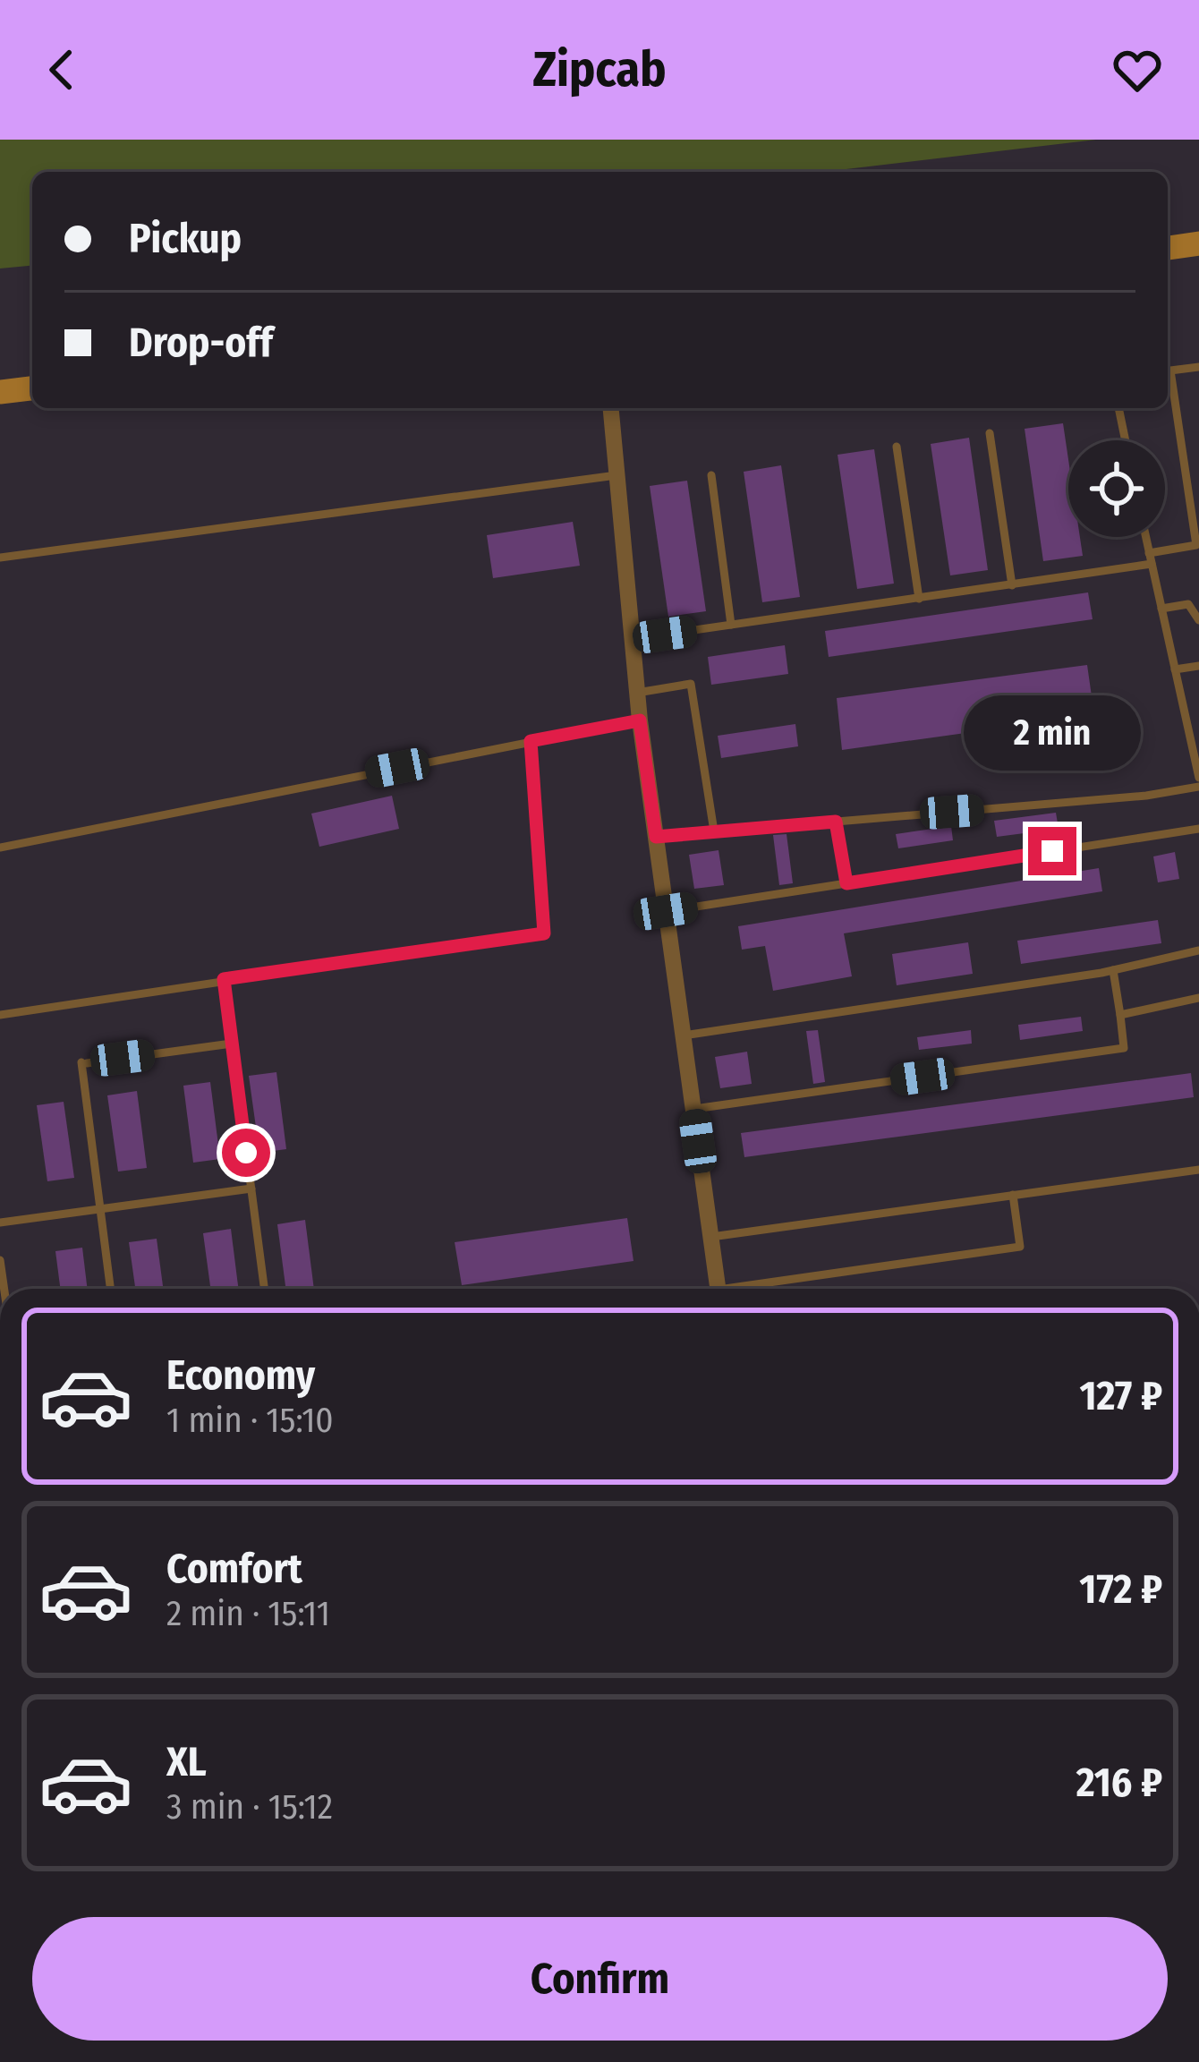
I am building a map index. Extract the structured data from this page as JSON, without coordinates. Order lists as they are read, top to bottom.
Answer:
{
  "page": {
    "header": "Zipcab",
    "banner": ["Pickup", "Drop-off"],
    "bubble": "2 min",
    "list": [
      {
        "name": "Economy",
        "note": "1 min · 15:10",
        "value": "127 ₽"
      },
      {
        "name": "Comfort",
        "note": "2 min · 15:11",
        "value": "172 ₽"
      },
      {
        "name": "XL",
        "note": "3 min · 15:12",
        "value": "216 ₽"
      }
    ],
    "buttons": "Confirm"
  }
}
